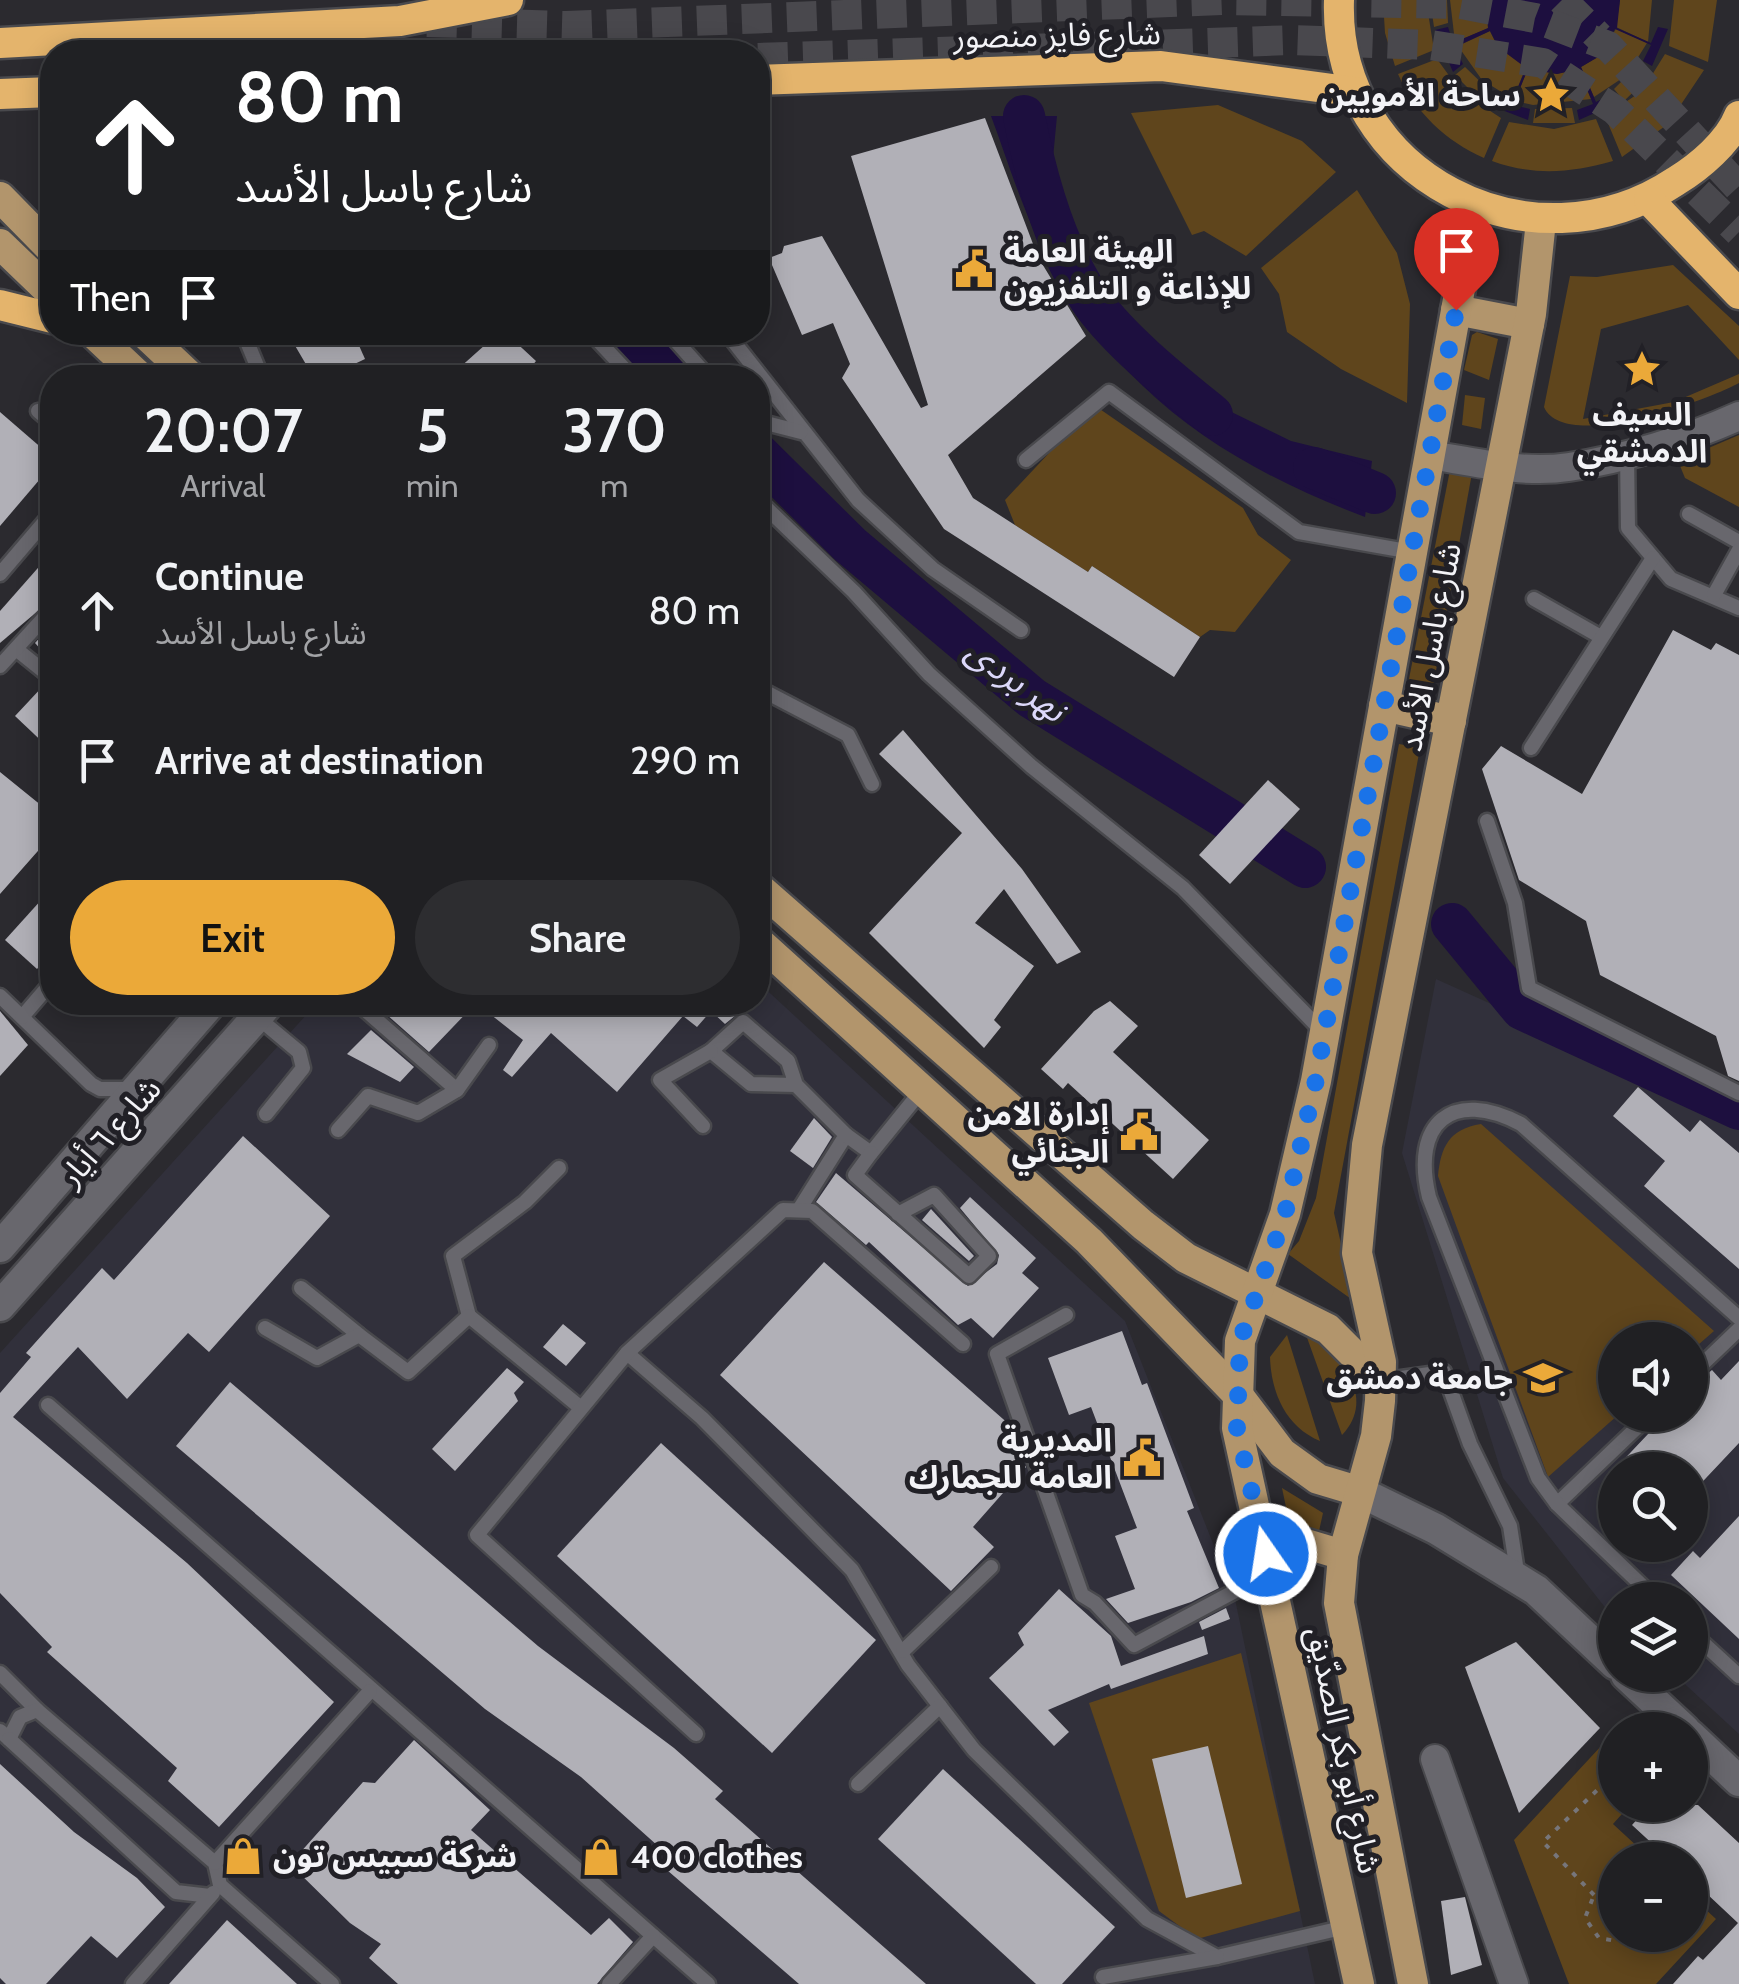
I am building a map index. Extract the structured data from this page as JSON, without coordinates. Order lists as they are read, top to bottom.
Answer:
{
  "streets": {
    "highway": ["شارع فايز منصور"],
    "main road": ["شارع باسل الأسد", "شارع ٦ أيار", "شارع أبو بكر الصدّيق"]
  },
  "crossings": [
    ["شارع باسل الأسد", "شارع أبو بكر الصدّيق"]
  ],
  "water": ["نهر بردى"],
  "places": {
    "place": ["ساحة الأمويين", "السيف الدمشقي"],
    "public building": ["الهيئة العامة للإذاعة و التلفزيون", "إدارة الامن الجنائي", "المديرية العامة للجمارك"],
    "school or university": ["جامعة دمشق"],
    "shop": ["شركة سبيس تون", "400 clothes"]
  },
  "page": {
    "turn": ["80 m", "شارع باسل الأسد"],
    "then": "Then",
    "eta": [
      "20:07",
      "Arrival",
      "5",
      "min",
      "370",
      "m"
    ],
    "list": [
      {
        "name": "Continue",
        "note": "شارع باسل الأسد",
        "value": "80 m"
      },
      {
        "name": "Arrive at destination",
        "value": "290 m"
      }
    ],
    "buttons": ["Exit", "Share"],
    "map_buttons": ["+", "−"]
  }
}
